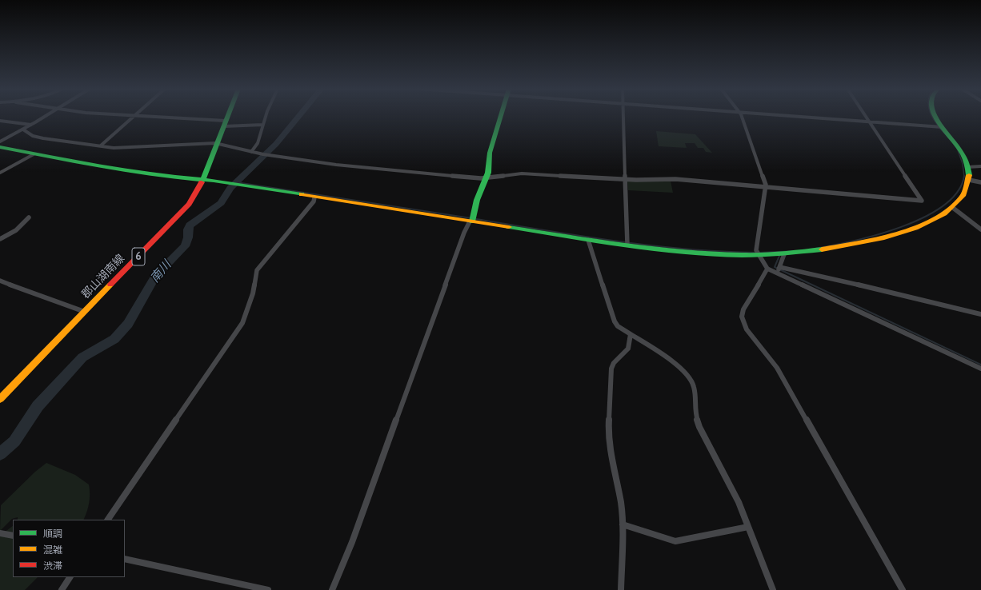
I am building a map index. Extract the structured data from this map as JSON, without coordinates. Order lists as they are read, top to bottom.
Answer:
{
  "streets": {
    "street": ["6", "郡山湖南線"]
  },
  "water": ["南川"],
  "legend": ["順調", "混雑", "渋滞"]
}
